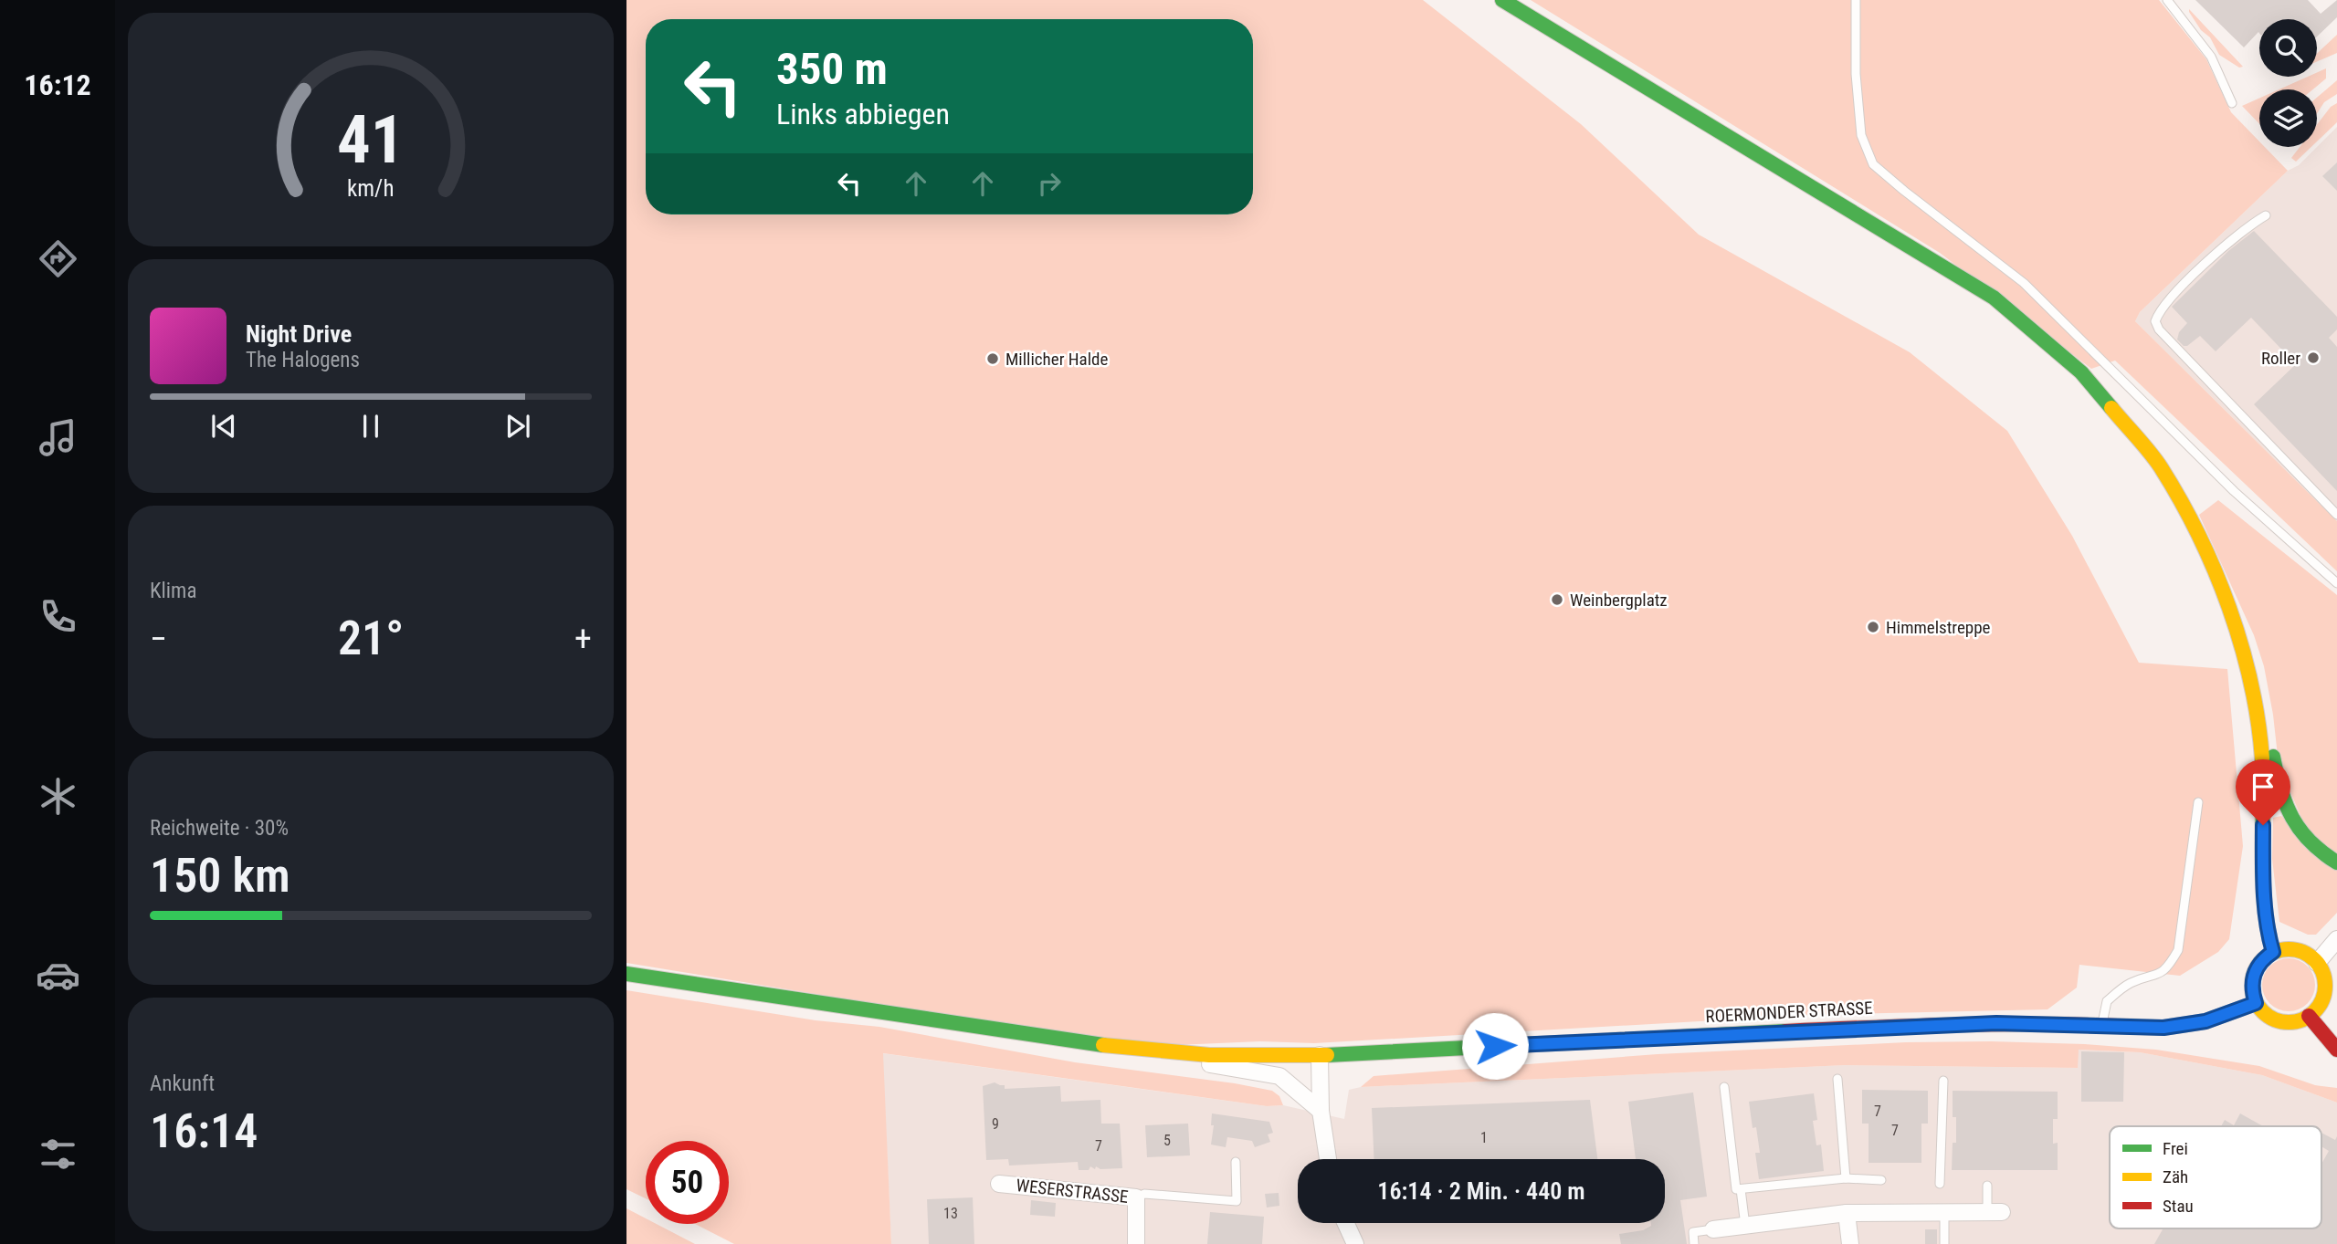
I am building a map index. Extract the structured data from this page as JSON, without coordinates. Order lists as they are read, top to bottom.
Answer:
{
  "streets": {
    "main road": ["ROERMONDER STRASSE"],
    "street": ["WESERSTRASSE"]
  },
  "places": [
    "Roller",
    "Millicher Halde",
    "Weinbergplatz",
    "Himmelstreppe"
  ],
  "house_numbers": [
    "7",
    "9",
    "7",
    "1",
    "5",
    "7",
    "13"
  ],
  "legend": ["Frei", "Zäh", "Stau"],
  "page": {
    "tabs": "16:12",
    "turn": ["350 m", "Links abbiegen"],
    "song": ["Night Drive", "The Halogens"],
    "tile": [
      "Klima",
      ["Reichweite · 30%", "150 km"],
      ["Ankunft", "16:14"]
    ],
    "heat": ["−", "21°", "+"],
    "limit": "50",
    "trip": "16:14 · 2 Min. · 440 m",
    "gauge": ["41", "km/h"]
  }
}
